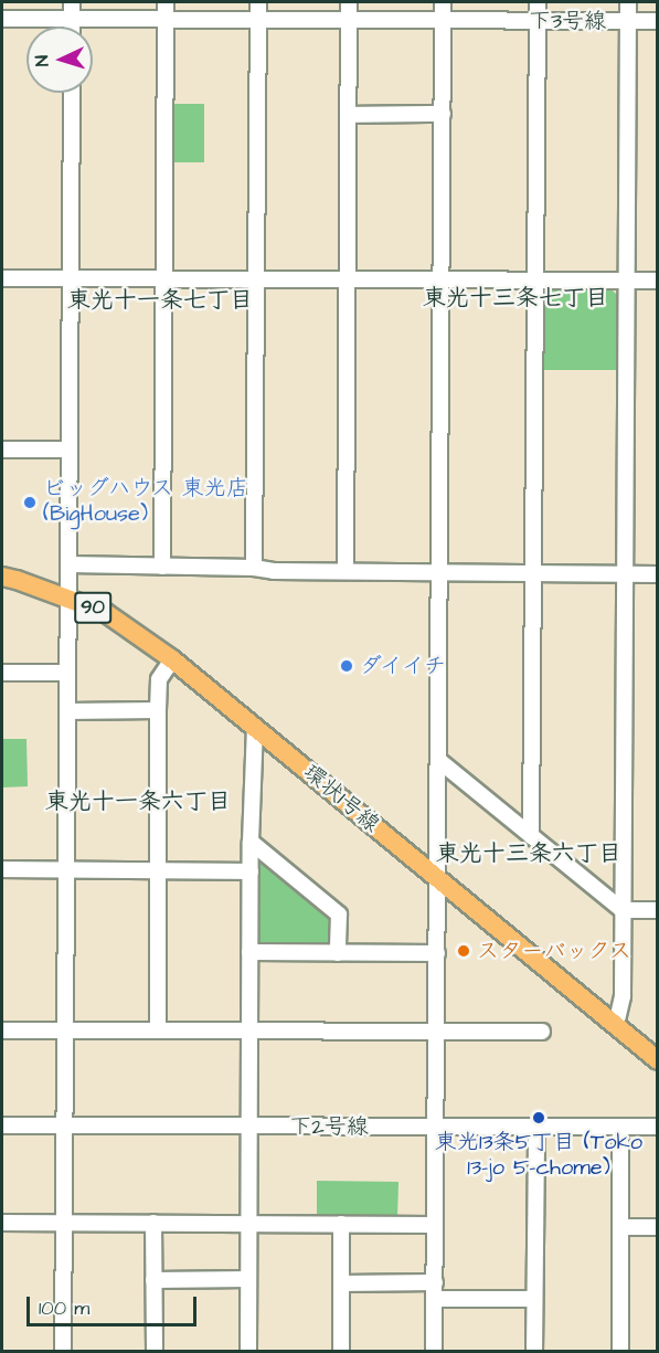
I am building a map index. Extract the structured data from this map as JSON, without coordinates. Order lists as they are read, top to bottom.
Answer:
{
  "streets": {
    "main road": ["90", "環状1号線"],
    "street": ["下3号線", "下2号線"]
  },
  "districts": [
    "東光十三条七丁目",
    "東光十一条七丁目",
    "東光十一条六丁目",
    "東光十三条六丁目"
  ],
  "places": [
    "ビッグハウス 東光店 (BigHouse)",
    "ダイイチ",
    "スターバックス",
    "東光13条5丁目 (Toko 13-jo 5-chome)"
  ],
  "scale_bar": "100 m",
  "north": "left"
}
